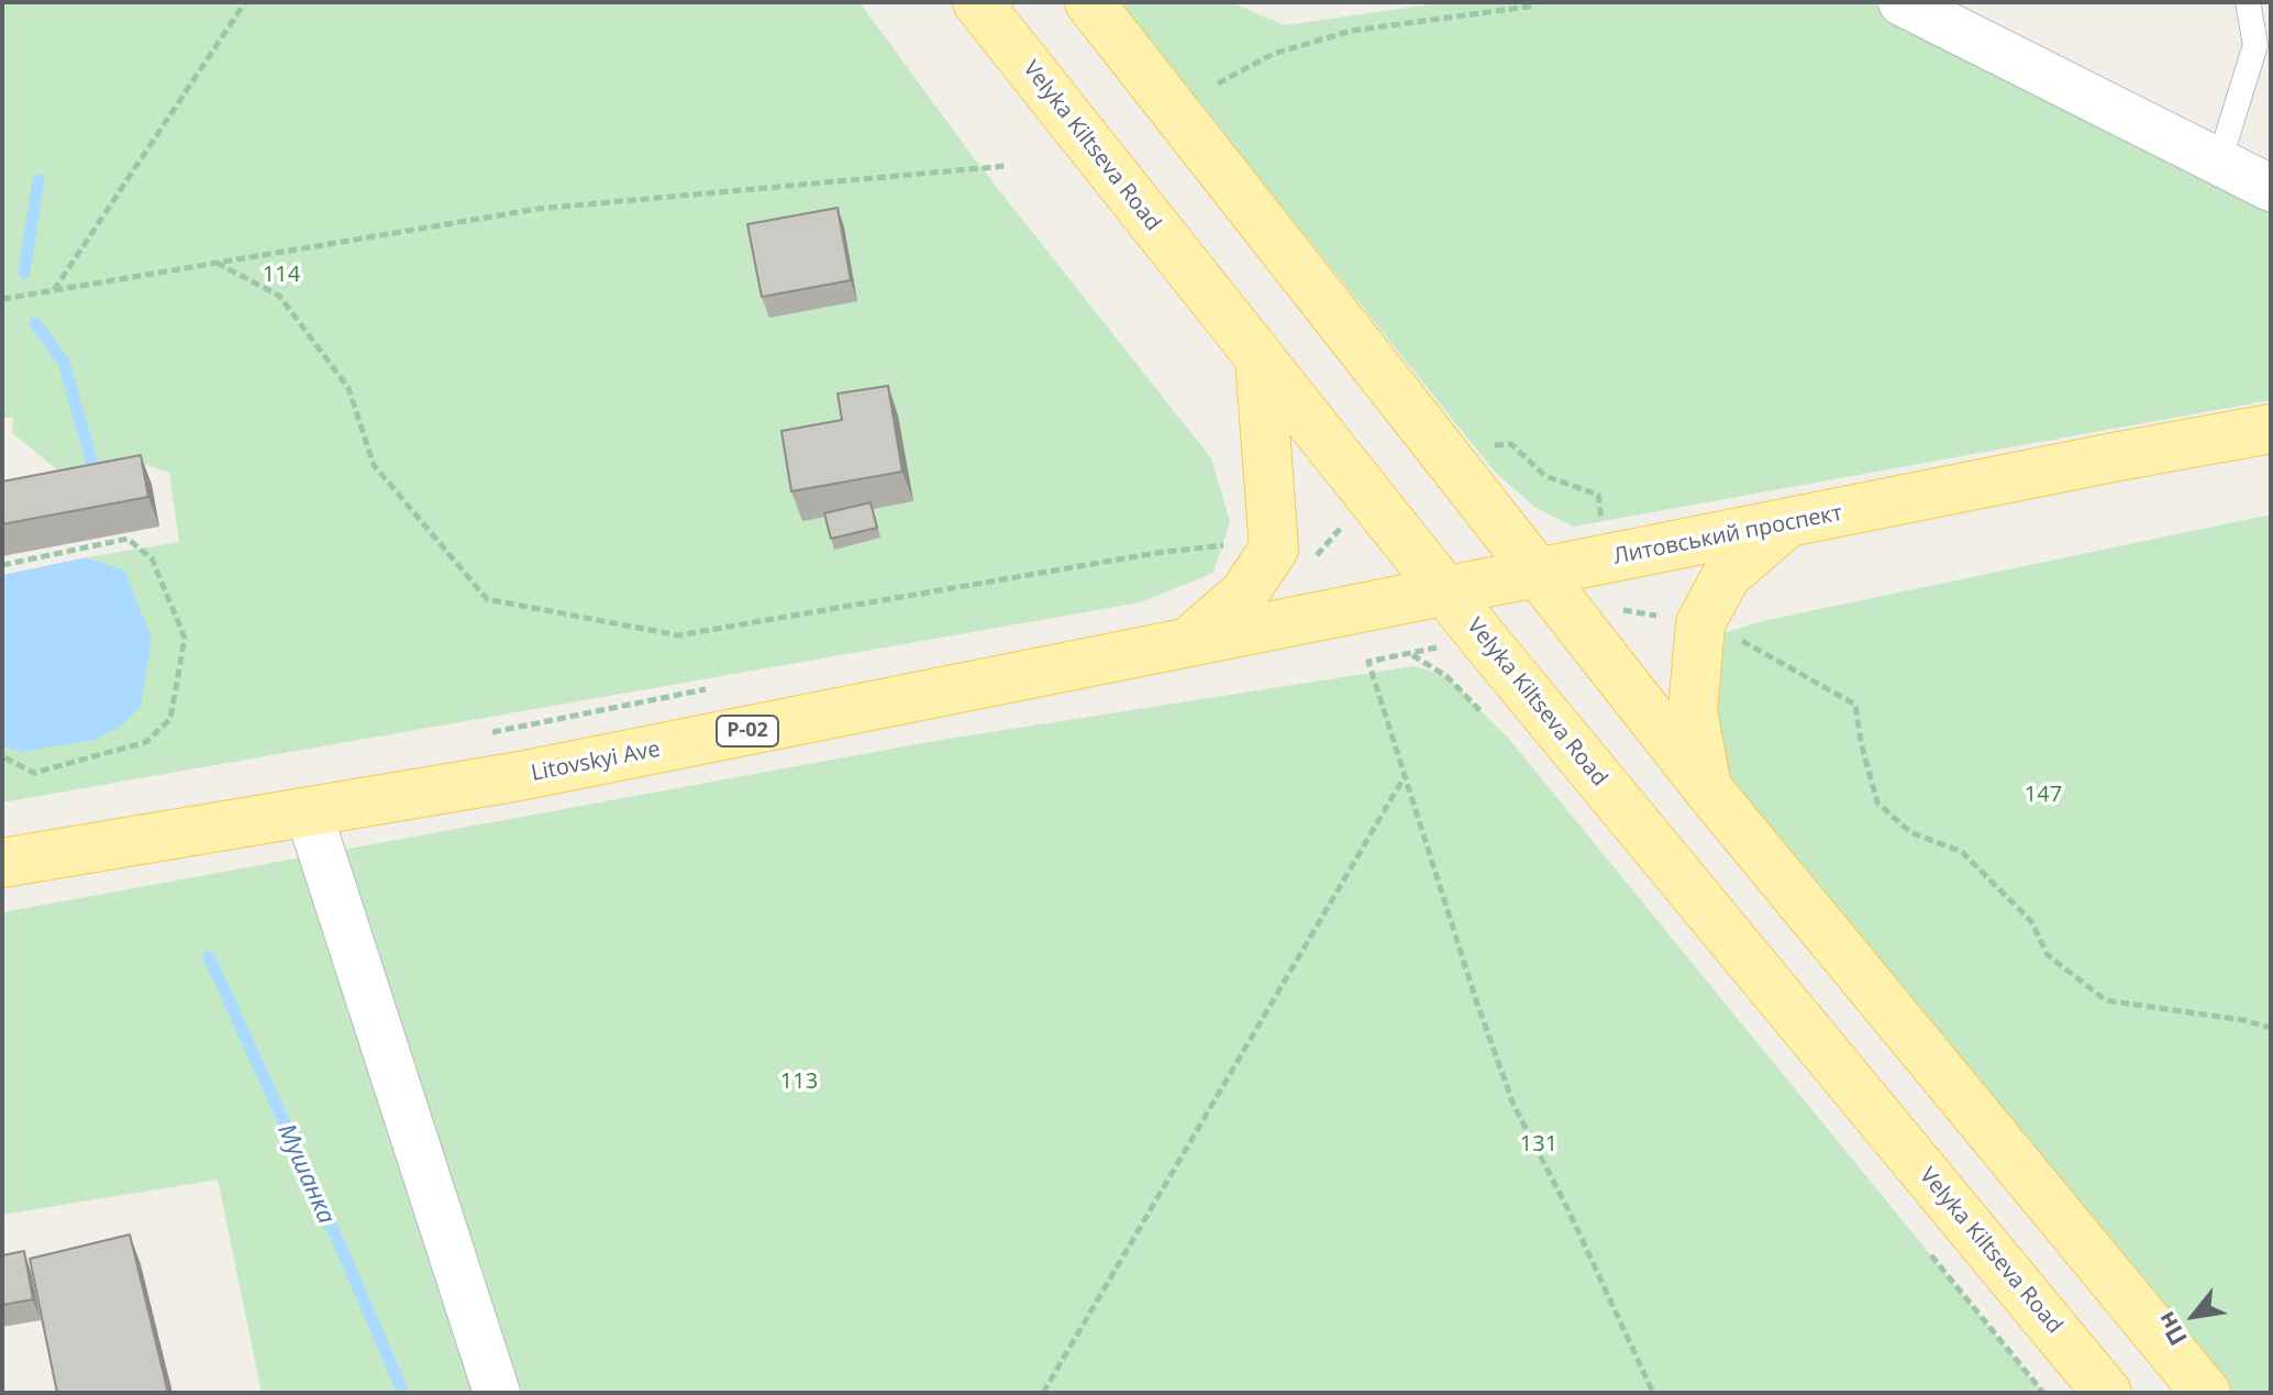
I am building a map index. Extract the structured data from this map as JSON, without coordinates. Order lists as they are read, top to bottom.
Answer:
{
  "streets": {
    "main road": [
      "Velyka Kiltseva Road",
      "Литовський проспект",
      "Р-02",
      "Litovskyi Ave"
    ]
  },
  "crossings": [
    ["Velyka Kiltseva Road", "Литовський проспект"],
    ["Литовський проспект", "Litovskyi Ave"]
  ],
  "water": ["Мушанка"],
  "parks": [
    "114",
    "147",
    "113",
    "131"
  ],
  "north": "bottom left"
}
